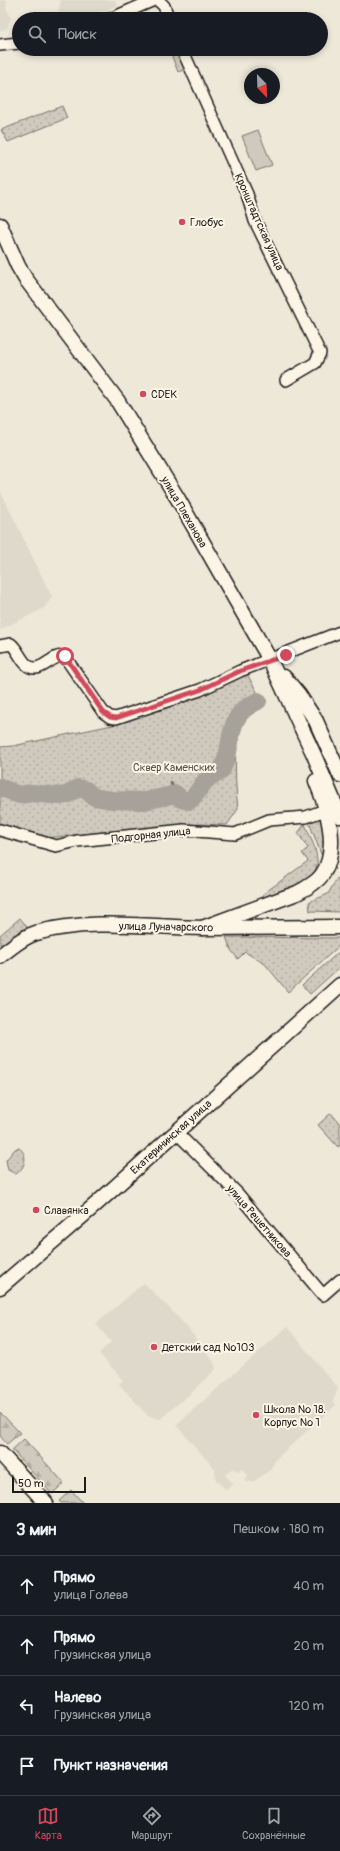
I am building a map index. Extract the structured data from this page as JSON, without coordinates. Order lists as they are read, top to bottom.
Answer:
{
  "streets": {
    "main road": ["улица Плеханова", "улица Луначарского", "Екатерининская улица"],
    "street": ["Кронштадтская улица", "Подгорная улица", "улица Решетникова"]
  },
  "crossings": [
    ["Екатерининская улица", "улица Решетникова"]
  ],
  "parks": ["Сквер Каменских"],
  "places": [
    "Глобус",
    "CDEK",
    "Славянка",
    "Детский сад №103",
    "Школа № 18. Корпус № 1"
  ],
  "scale_bar": "50 m",
  "north": "bottom right",
  "page": {
    "search": "Поиск",
    "scale": "50 m",
    "heading": ["3 мин", "Пешком · 180 m"],
    "list": [
      ["Прямо", "улица Голева", "40 m"],
      ["Прямо", "Грузинская улица", "20 m"],
      ["Налево", "Грузинская улица", "120 m"],
      "Пункт назначения"
    ],
    "nav": ["Карта", "Маршрут", "Сохранённые"]
  }
}
